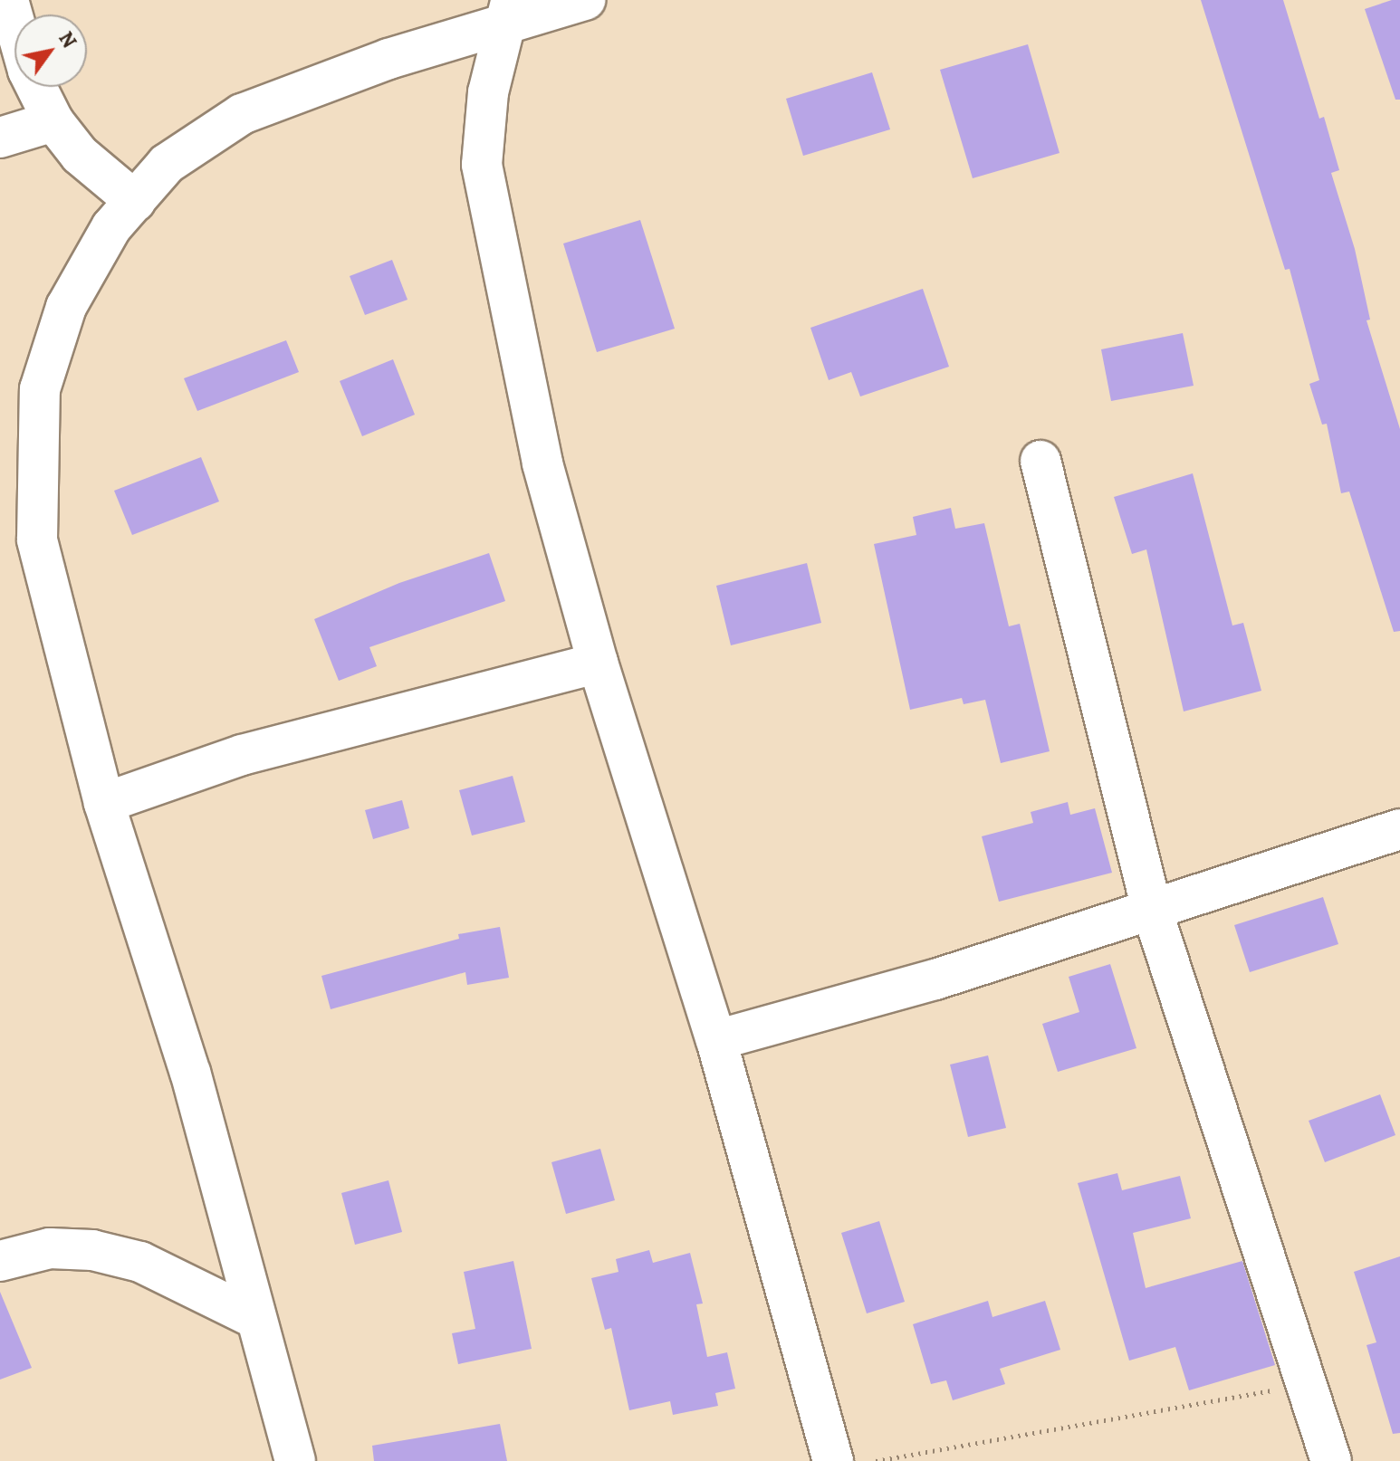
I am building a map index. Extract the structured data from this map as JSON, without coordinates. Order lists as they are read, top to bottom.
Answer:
{
  "north": "top right"
}
